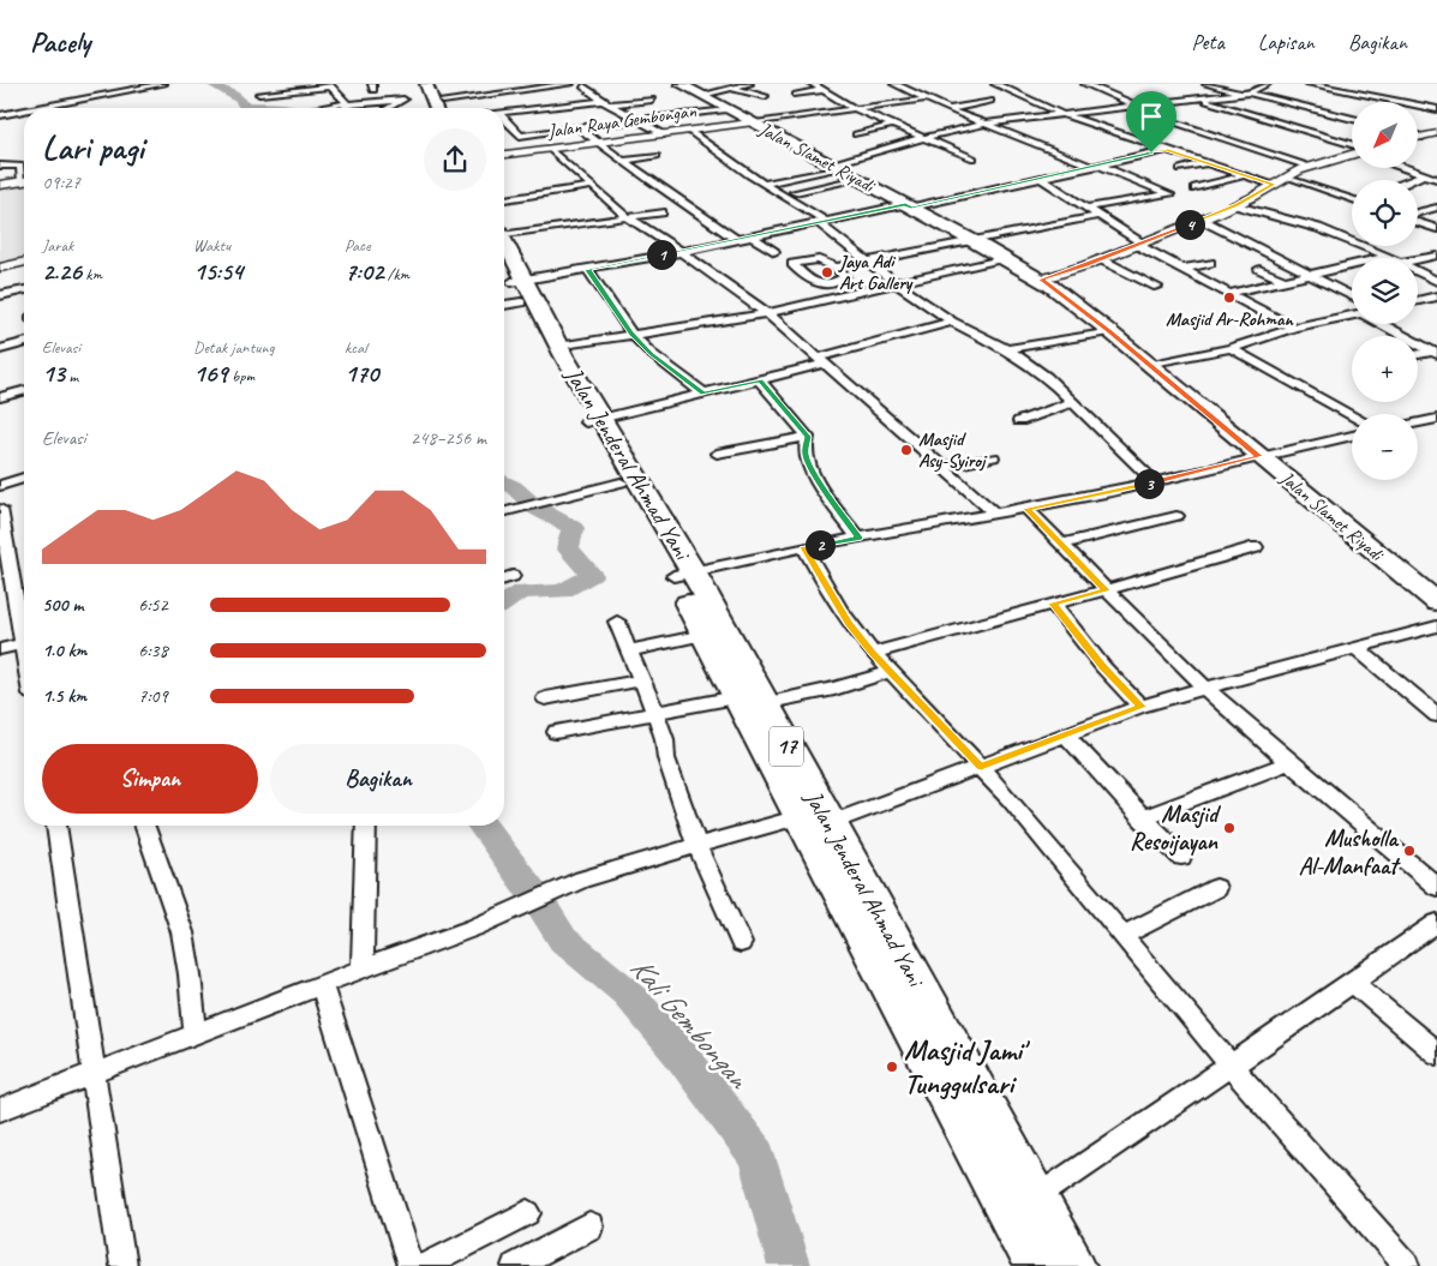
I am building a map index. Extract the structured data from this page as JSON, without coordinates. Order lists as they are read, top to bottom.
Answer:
{
  "streets": {
    "highway": ["Jalan Jenderal Ahmad Yani", "17"],
    "main road": ["Jalan Slamet Riyadi"],
    "street": ["Jalan Raya Gembongan"]
  },
  "crossings": [
    ["Jalan Raya Gembongan", "Jalan Slamet Riyadi"]
  ],
  "water": ["Kali Gembongan"],
  "places": [
    "Jaya Adi Art Gallery",
    "Masjid Ar-Rohman",
    "Masjid Asy-Syiroj",
    "Masjid Resoijayan",
    "Musholla Al-Manfaat",
    "Masjid Jami' Tunggulsari"
  ],
  "north": "bottom left",
  "page": {
    "header": "Pacely",
    "nav": ["Peta", "Lapisan", "Bagikan"],
    "map_buttons": ["+", "−"],
    "heading": ["Lari pagi", "09:27"],
    "pins": [
      "4",
      "1",
      "3",
      "2"
    ],
    "stats": [
      ["Jarak", "2.26 km"],
      ["Waktu", "15:54"],
      ["Pace", "7:02 /km"],
      ["Elevasi", "13 m"],
      ["Detak jantung", "169 bpm"],
      ["kcal", "170"]
    ],
    "chart": ["Elevasi", "248–256 m"],
    "list": [
      {
        "name": "500 m",
        "note": "6:52"
      },
      {
        "name": "1.0 km",
        "note": "6:38"
      },
      {
        "name": "1.5 km",
        "note": "7:09"
      }
    ],
    "buttons": ["Simpan", "Bagikan"]
  }
}
